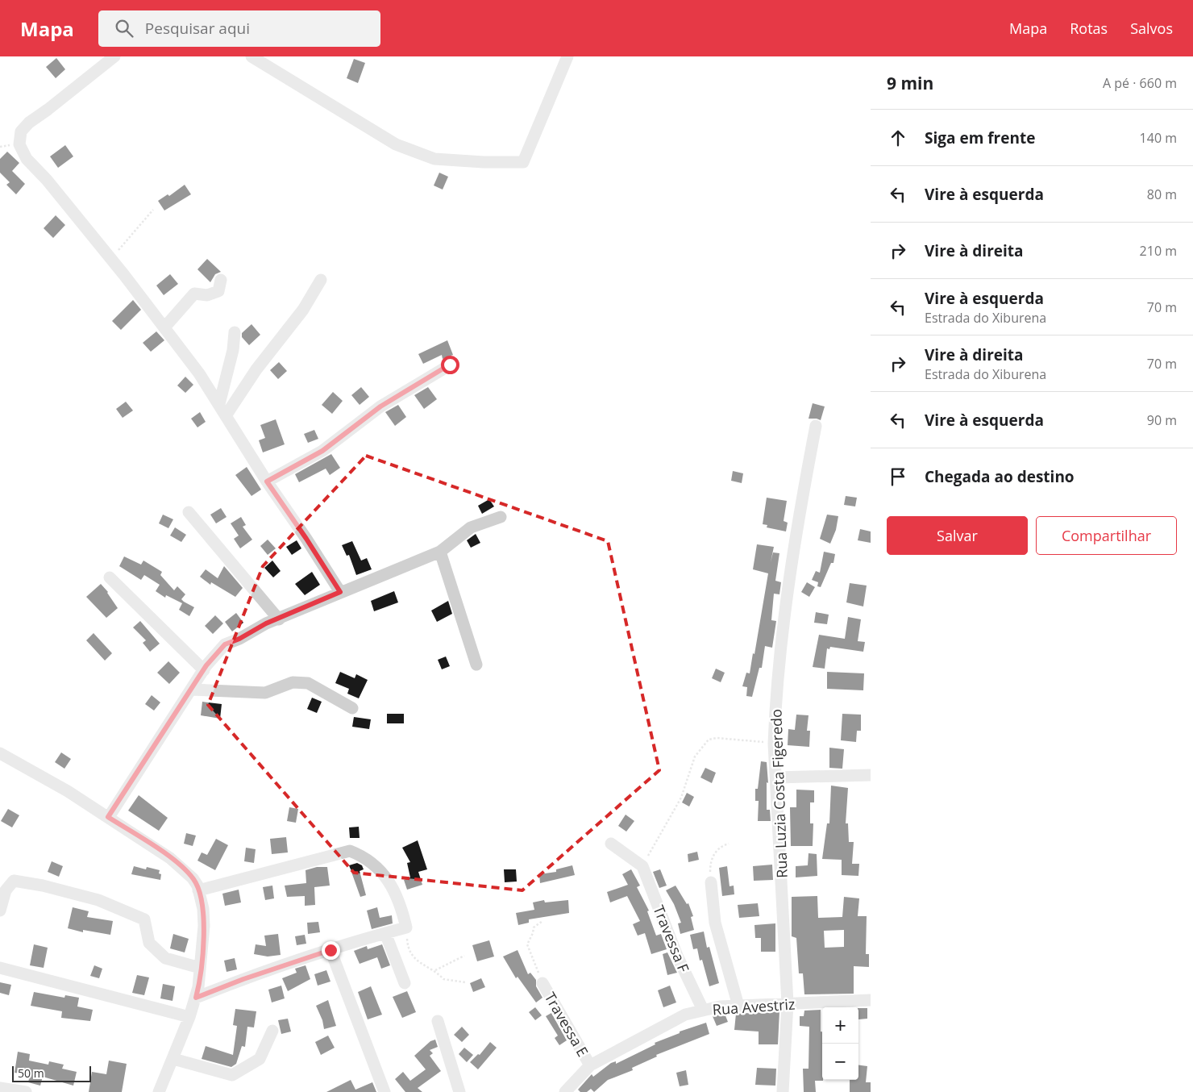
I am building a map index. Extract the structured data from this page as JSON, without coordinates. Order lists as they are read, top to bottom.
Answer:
{
  "streets": {
    "street": [
      "Rua Luzia Costa Figeredo",
      "Travessa F",
      "Rua Avestriz",
      "Travessa E"
    ]
  },
  "crossings": [
    ["Rua Luzia Costa Figeredo", "Rua Avestriz"],
    ["Travessa F", "Rua Avestriz"],
    ["Rua Avestriz", "Travessa E"]
  ],
  "scale_bar": "50 m",
  "page": {
    "header": "Mapa",
    "search": "Pesquisar aqui",
    "nav": ["Mapa", "Rotas", "Salvos"],
    "heading": ["9 min", "A pé · 660 m"],
    "list": [
      ["Siga em frente", "140 m"],
      ["Vire à esquerda", "80 m"],
      ["Vire à direita", "210 m"],
      ["Vire à esquerda", "Estrada do Xiburena", "70 m"],
      ["Vire à direita", "Estrada do Xiburena", "70 m"],
      ["Vire à esquerda", "90 m"],
      "Chegada ao destino"
    ],
    "buttons": ["Salvar", "Compartilhar"],
    "map_buttons": ["+", "−"],
    "scale": "50 m"
  }
}
